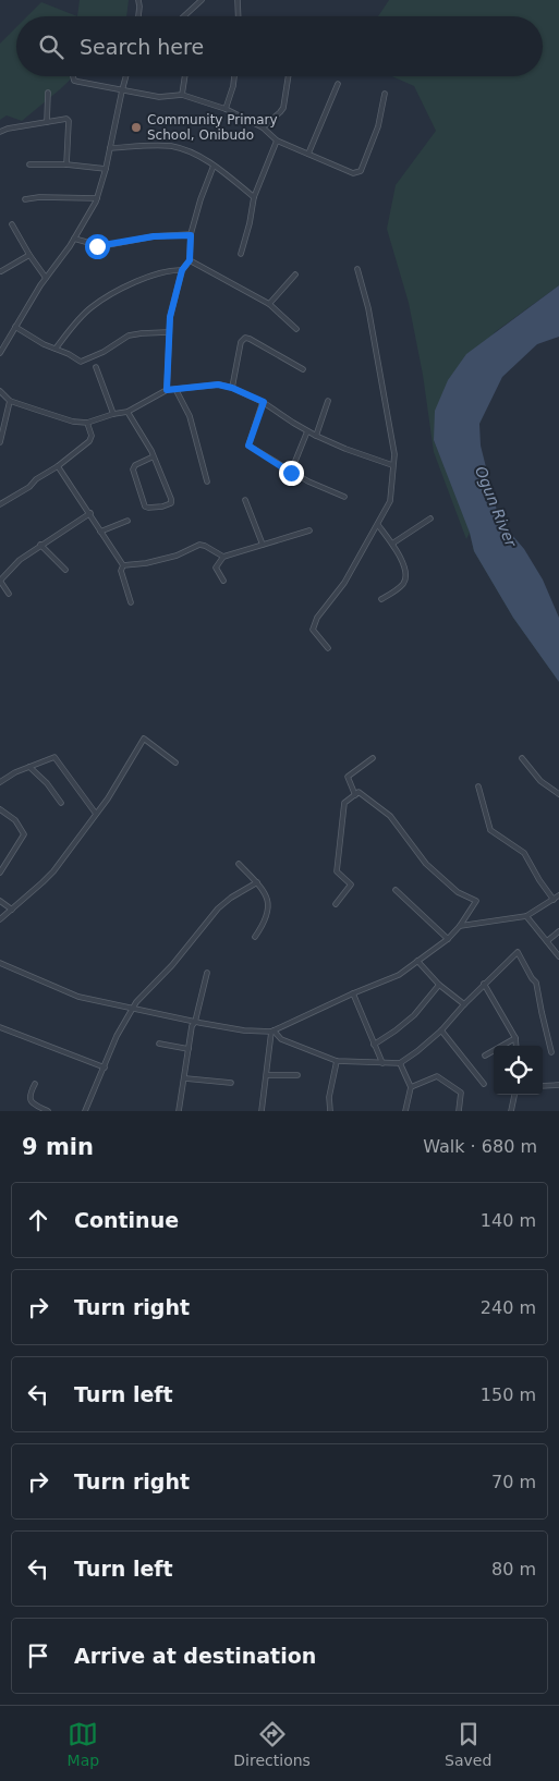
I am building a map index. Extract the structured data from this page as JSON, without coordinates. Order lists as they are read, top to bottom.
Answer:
{
  "water": ["Ogun River"],
  "places": ["Community Primary School, Onibudo"],
  "page": {
    "search": "Search here",
    "heading": ["9 min", "Walk · 680 m"],
    "list": [
      ["Continue", "140 m"],
      ["Turn right", "240 m"],
      ["Turn left", "150 m"],
      ["Turn right", "70 m"],
      ["Turn left", "80 m"],
      "Arrive at destination"
    ],
    "nav": ["Map", "Directions", "Saved"]
  }
}
